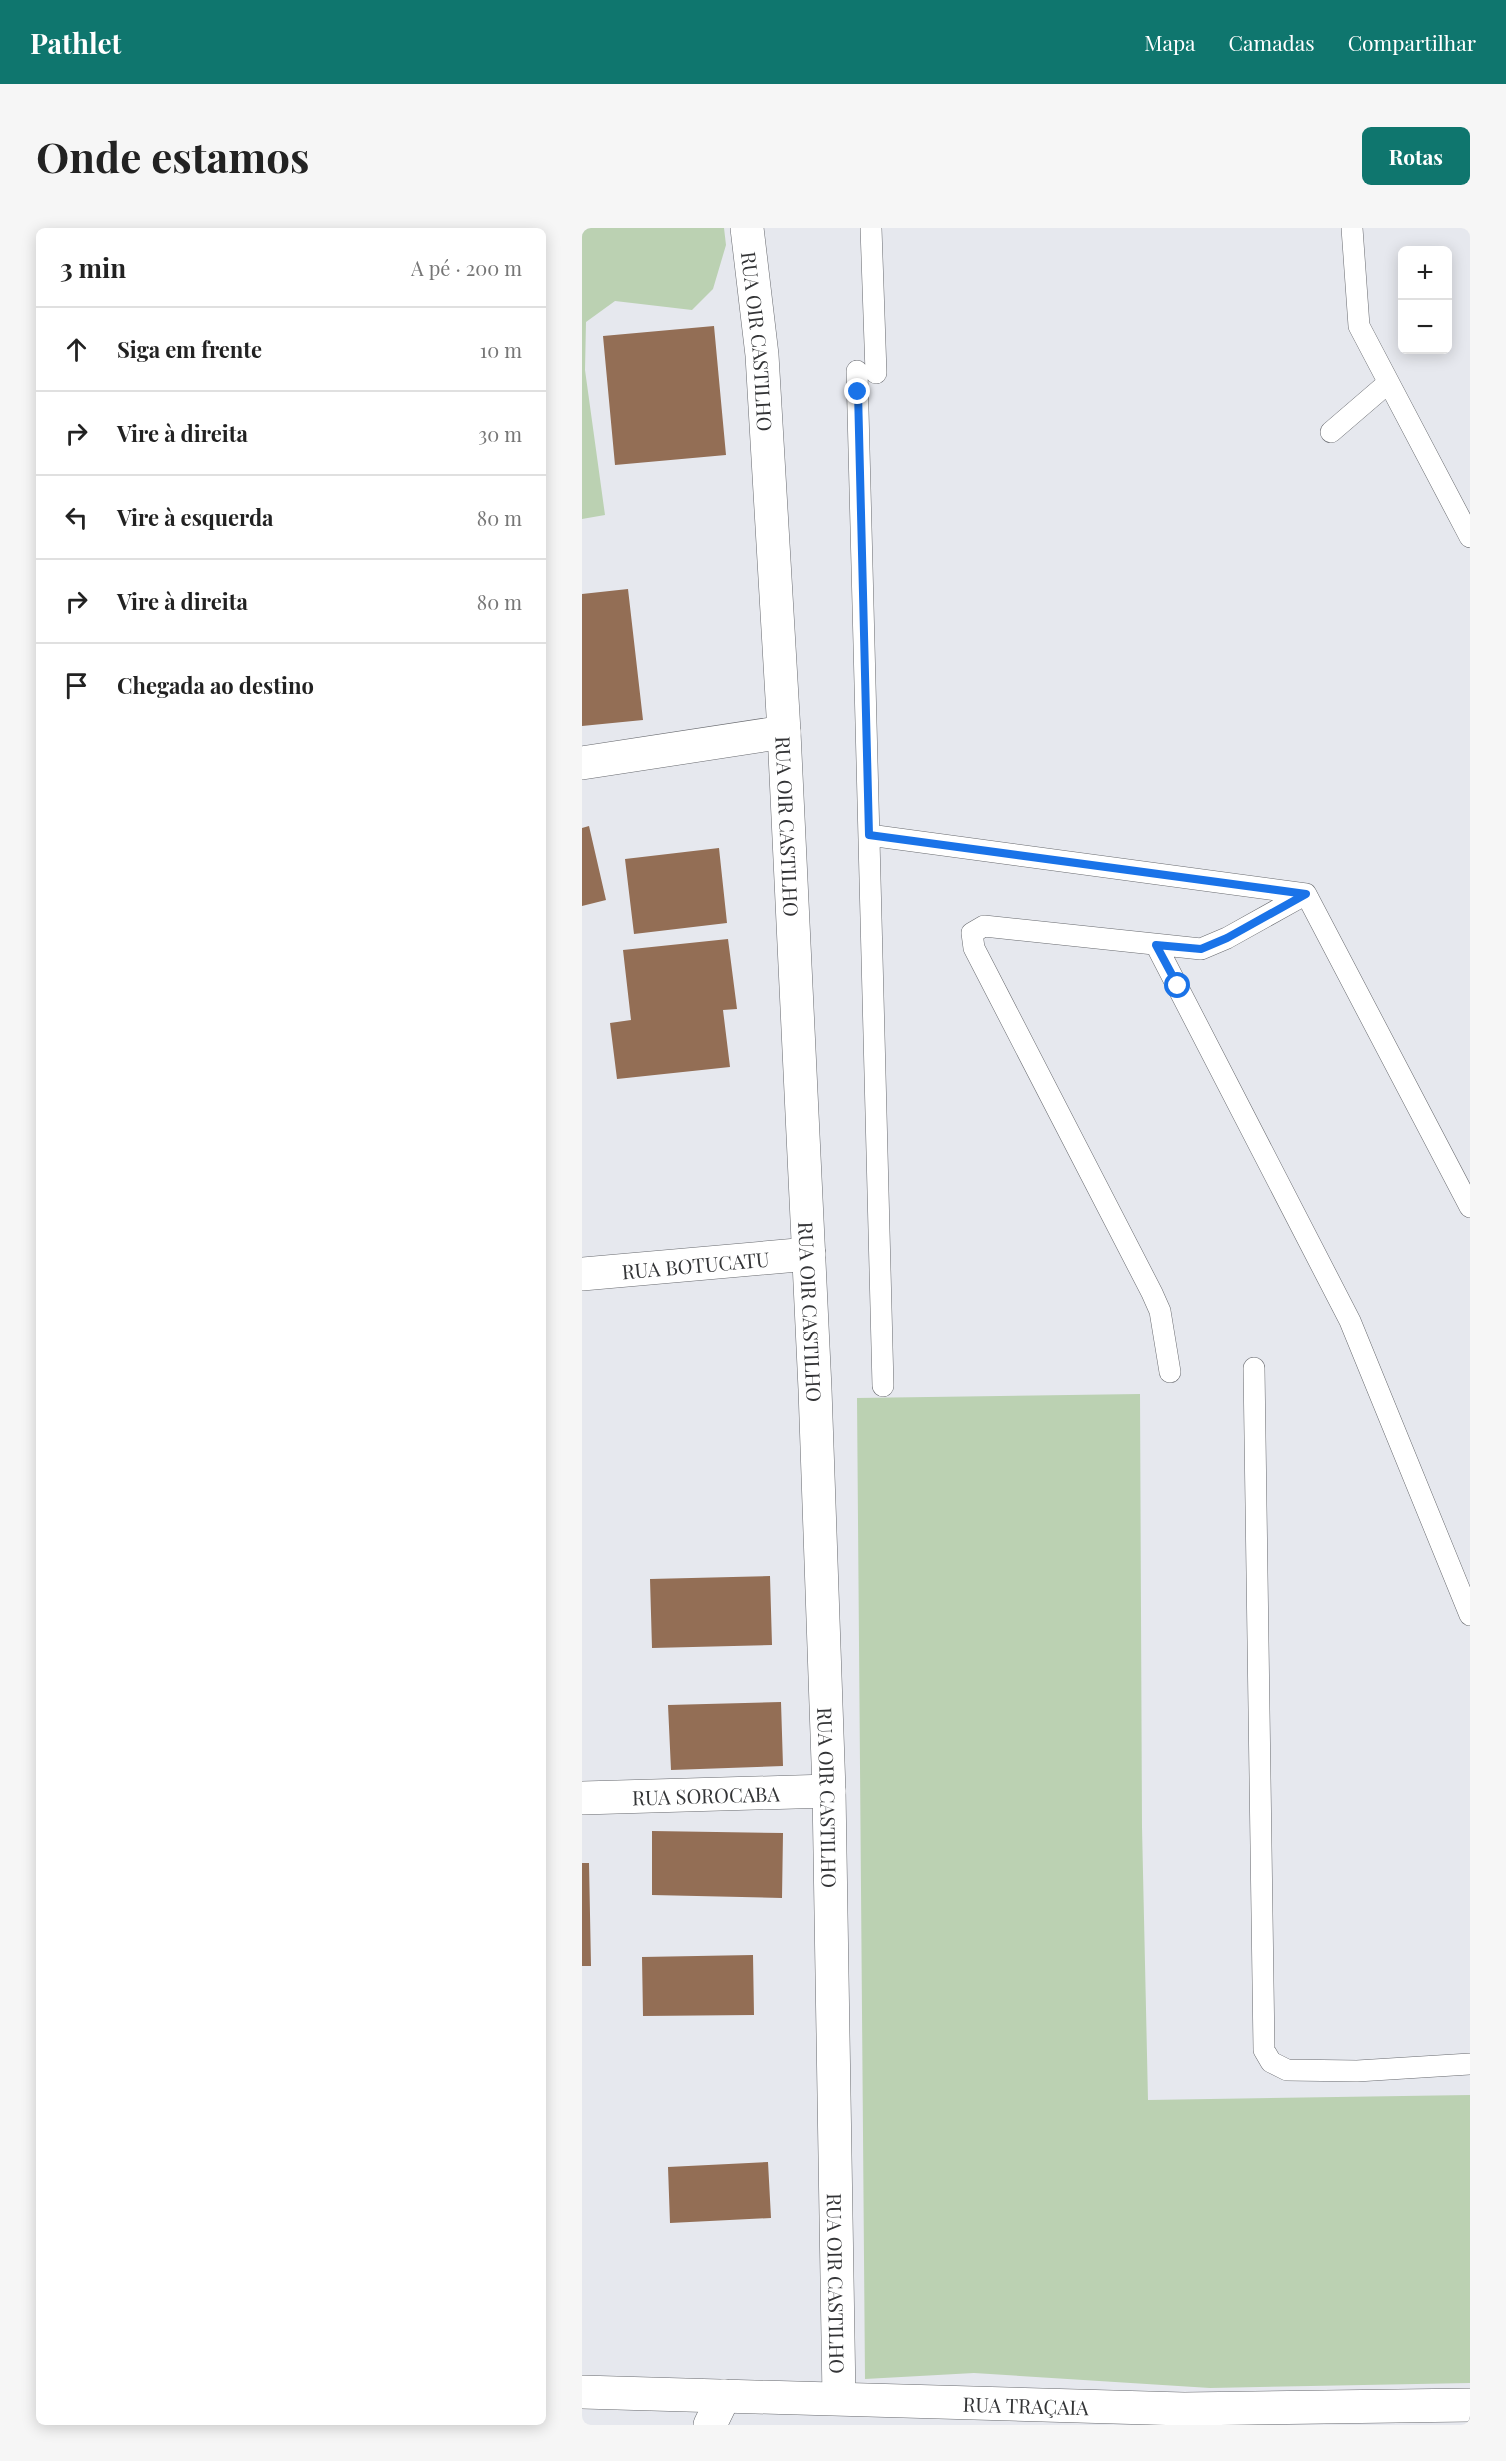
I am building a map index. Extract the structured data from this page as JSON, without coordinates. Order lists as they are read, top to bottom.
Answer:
{
  "streets": {
    "street": [
      "RUA OIR CASTILHO",
      "RUA BOTUCATU",
      "RUA SOROCABA",
      "RUA TRAÇAIA"
    ]
  },
  "crossings": [
    ["RUA OIR CASTILHO", "RUA BOTUCATU"],
    ["RUA OIR CASTILHO", "RUA SOROCABA"],
    ["RUA OIR CASTILHO", "RUA TRAÇAIA"]
  ],
  "page": {
    "header": "Pathlet",
    "nav": ["Mapa", "Camadas", "Compartilhar"],
    "buttons": "Rotas",
    "title": "Onde estamos",
    "heading": ["3 min", "A pé · 200 m"],
    "map_buttons": ["+", "−"],
    "list": [
      ["Siga em frente", "10 m"],
      ["Vire à direita", "30 m"],
      ["Vire à esquerda", "80 m"],
      ["Vire à direita", "80 m"],
      "Chegada ao destino"
    ]
  }
}
